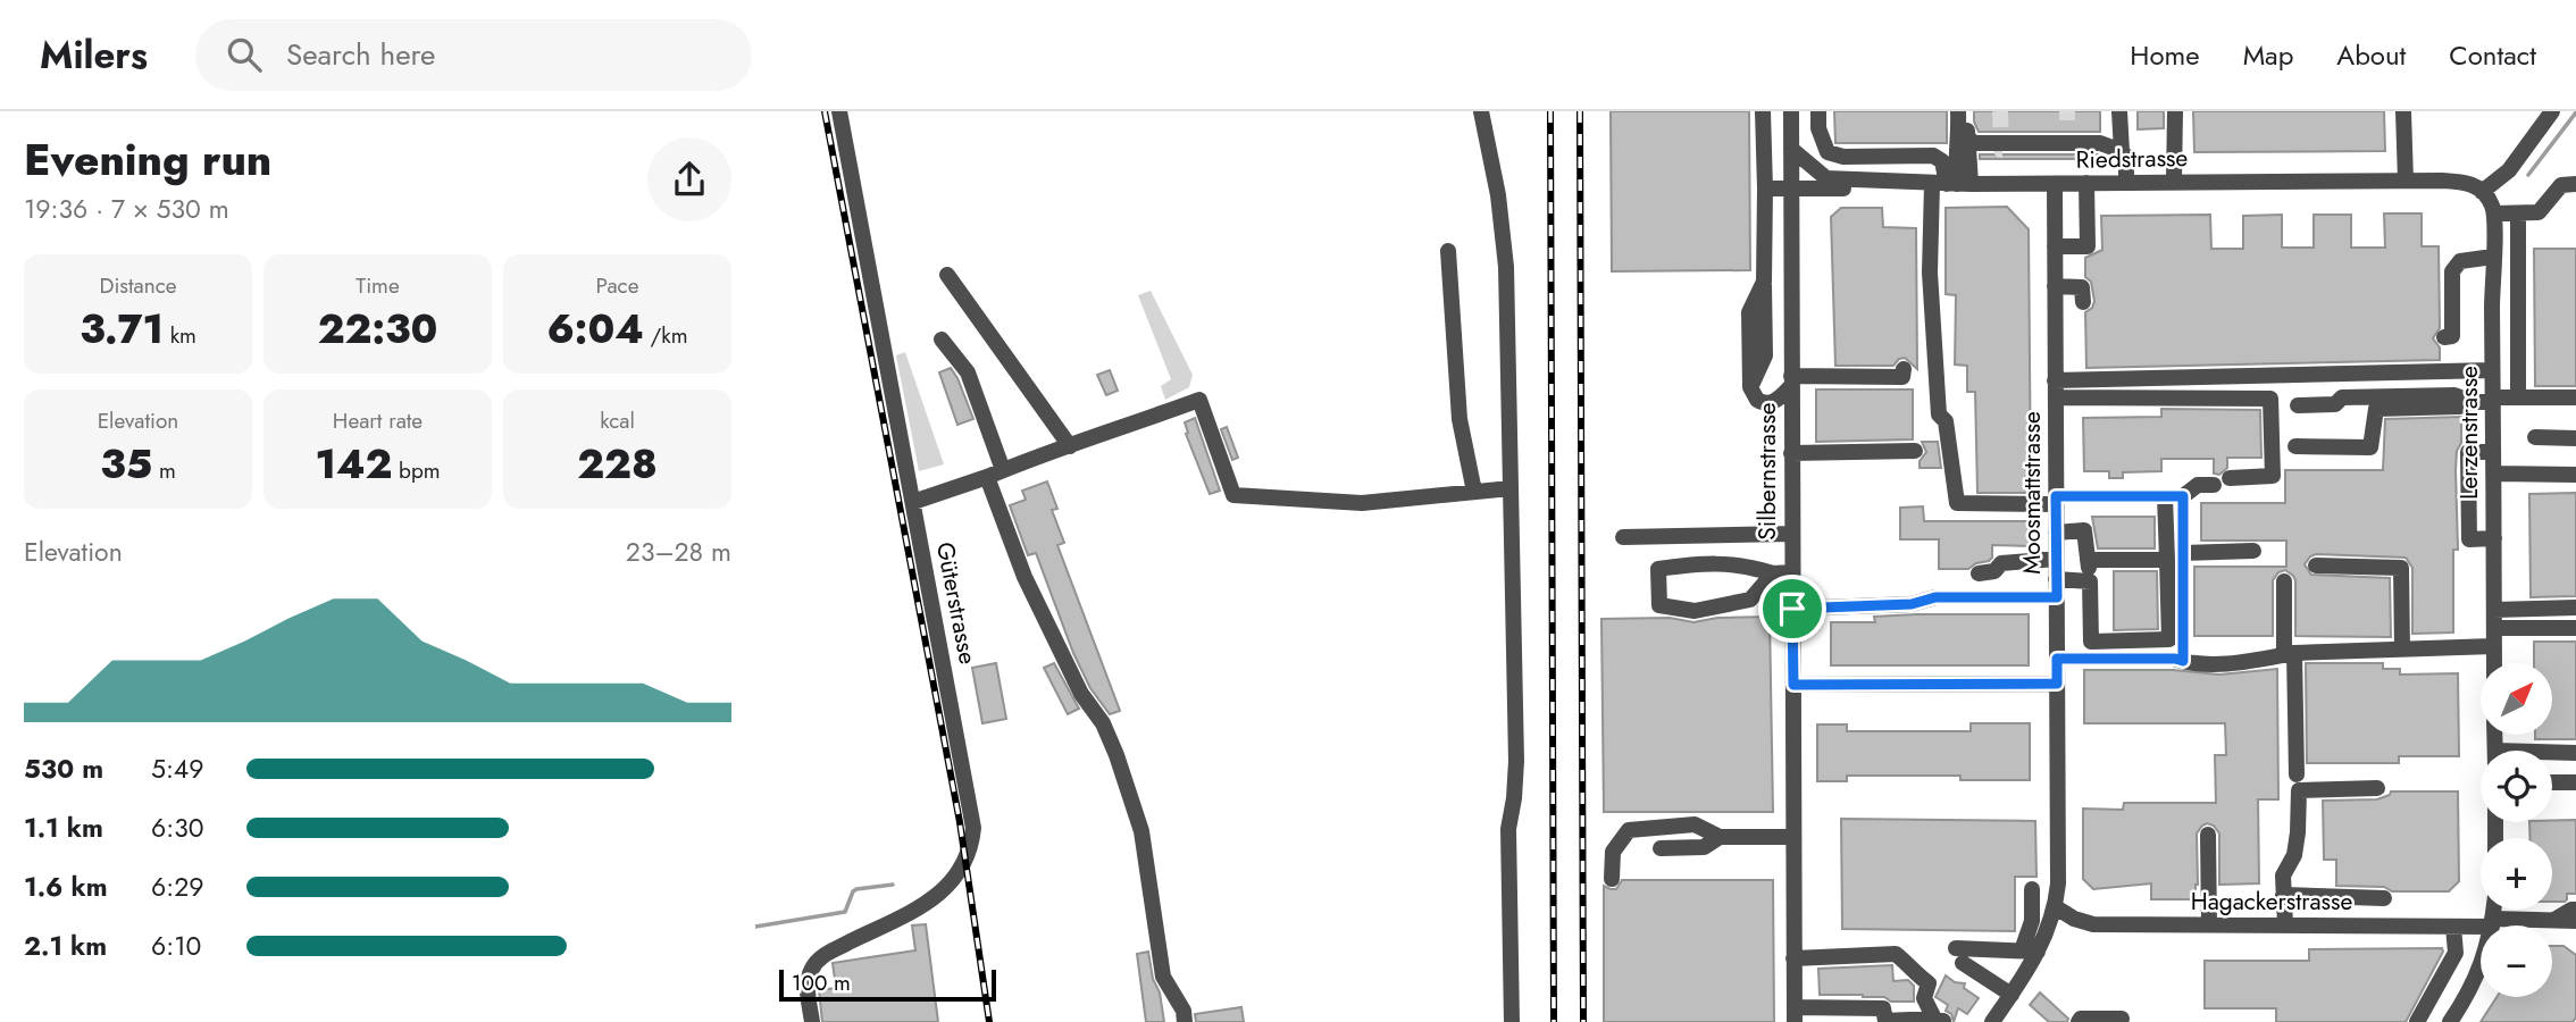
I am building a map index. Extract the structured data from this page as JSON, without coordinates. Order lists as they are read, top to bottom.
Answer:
{
  "streets": {
    "street": [
      "Riedstrasse",
      "Lerzenstrasse",
      "Silbernstrasse",
      "Moosmattstrasse",
      "Güterstrasse",
      "Hagackerstrasse"
    ]
  },
  "crossings": [
    ["Riedstrasse", "Silbernstrasse"],
    ["Riedstrasse", "Moosmattstrasse"],
    ["Moosmattstrasse", "Hagackerstrasse"]
  ],
  "scale_bar": "100 m",
  "north": "top right",
  "page": {
    "header": "Milers",
    "search": "Search here",
    "nav": [
      "Home",
      "Map",
      "About",
      "Contact"
    ],
    "heading": ["Evening run", "19:36 · 7 × 530 m"],
    "stats": [
      ["Distance", "3.71 km"],
      ["Time", "22:30"],
      ["Pace", "6:04 /km"],
      ["Elevation", "35 m"],
      ["Heart rate", "142 bpm"],
      ["kcal", "228"]
    ],
    "chart": ["Elevation", "23–28 m"],
    "map_buttons": ["+", "−"],
    "list": [
      {
        "name": "530 m",
        "note": "5:49"
      },
      {
        "name": "1.1 km",
        "note": "6:30"
      },
      {
        "name": "1.6 km",
        "note": "6:29"
      },
      {
        "name": "2.1 km",
        "note": "6:10"
      }
    ],
    "scale": "100 m"
  }
}
